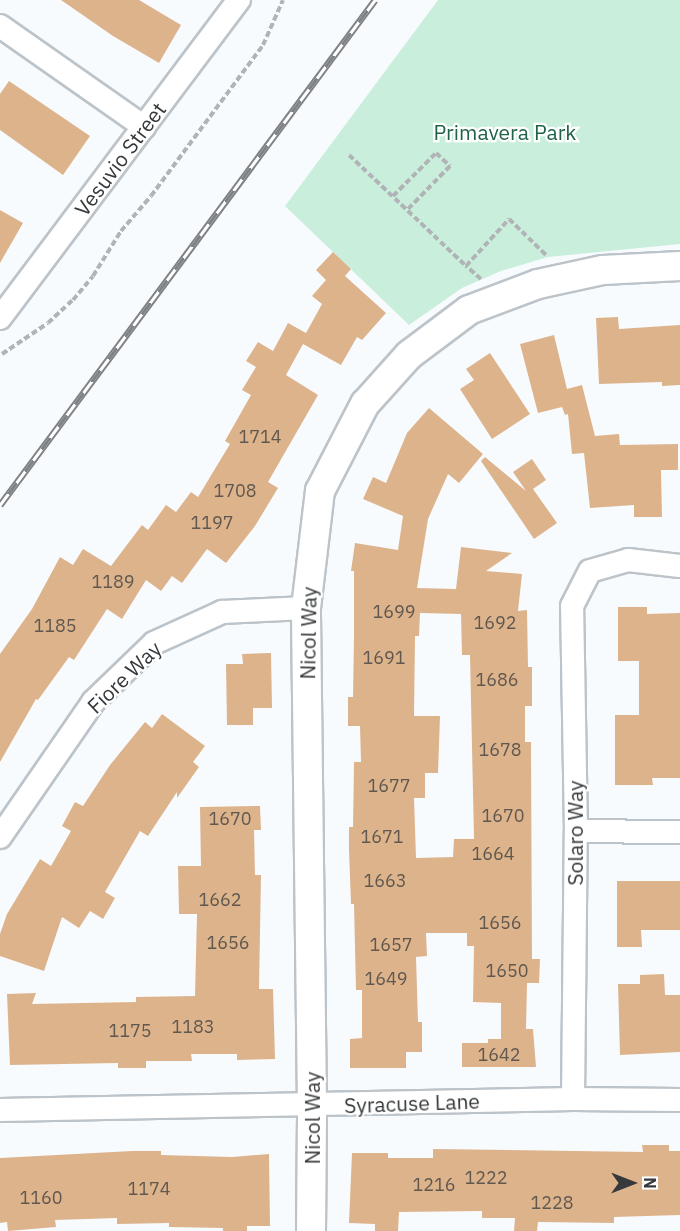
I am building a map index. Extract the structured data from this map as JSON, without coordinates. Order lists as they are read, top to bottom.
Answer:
{
  "streets": {
    "street": [
      "Vesuvio Street",
      "Nicol Way",
      "Fiore Way",
      "Solaro Way",
      "Syracuse Lane"
    ]
  },
  "crossings": [
    ["Nicol Way", "Fiore Way"],
    ["Nicol Way", "Syracuse Lane"],
    ["Solaro Way", "Syracuse Lane"]
  ],
  "parks": ["Primavera Park"],
  "house_numbers": [
    "1714",
    "1708",
    "1197",
    "1189",
    "1699",
    "1692",
    "1185",
    "1691",
    "1686",
    "1678",
    "1677",
    "1670",
    "1670",
    "1671",
    "1664",
    "1663",
    "1662",
    "1656",
    "1656",
    "1657",
    "1650",
    "1649",
    "1183",
    "1175",
    "1642",
    "1222",
    "1216",
    "1174",
    "1160",
    "1228"
  ],
  "north": "right"
}
